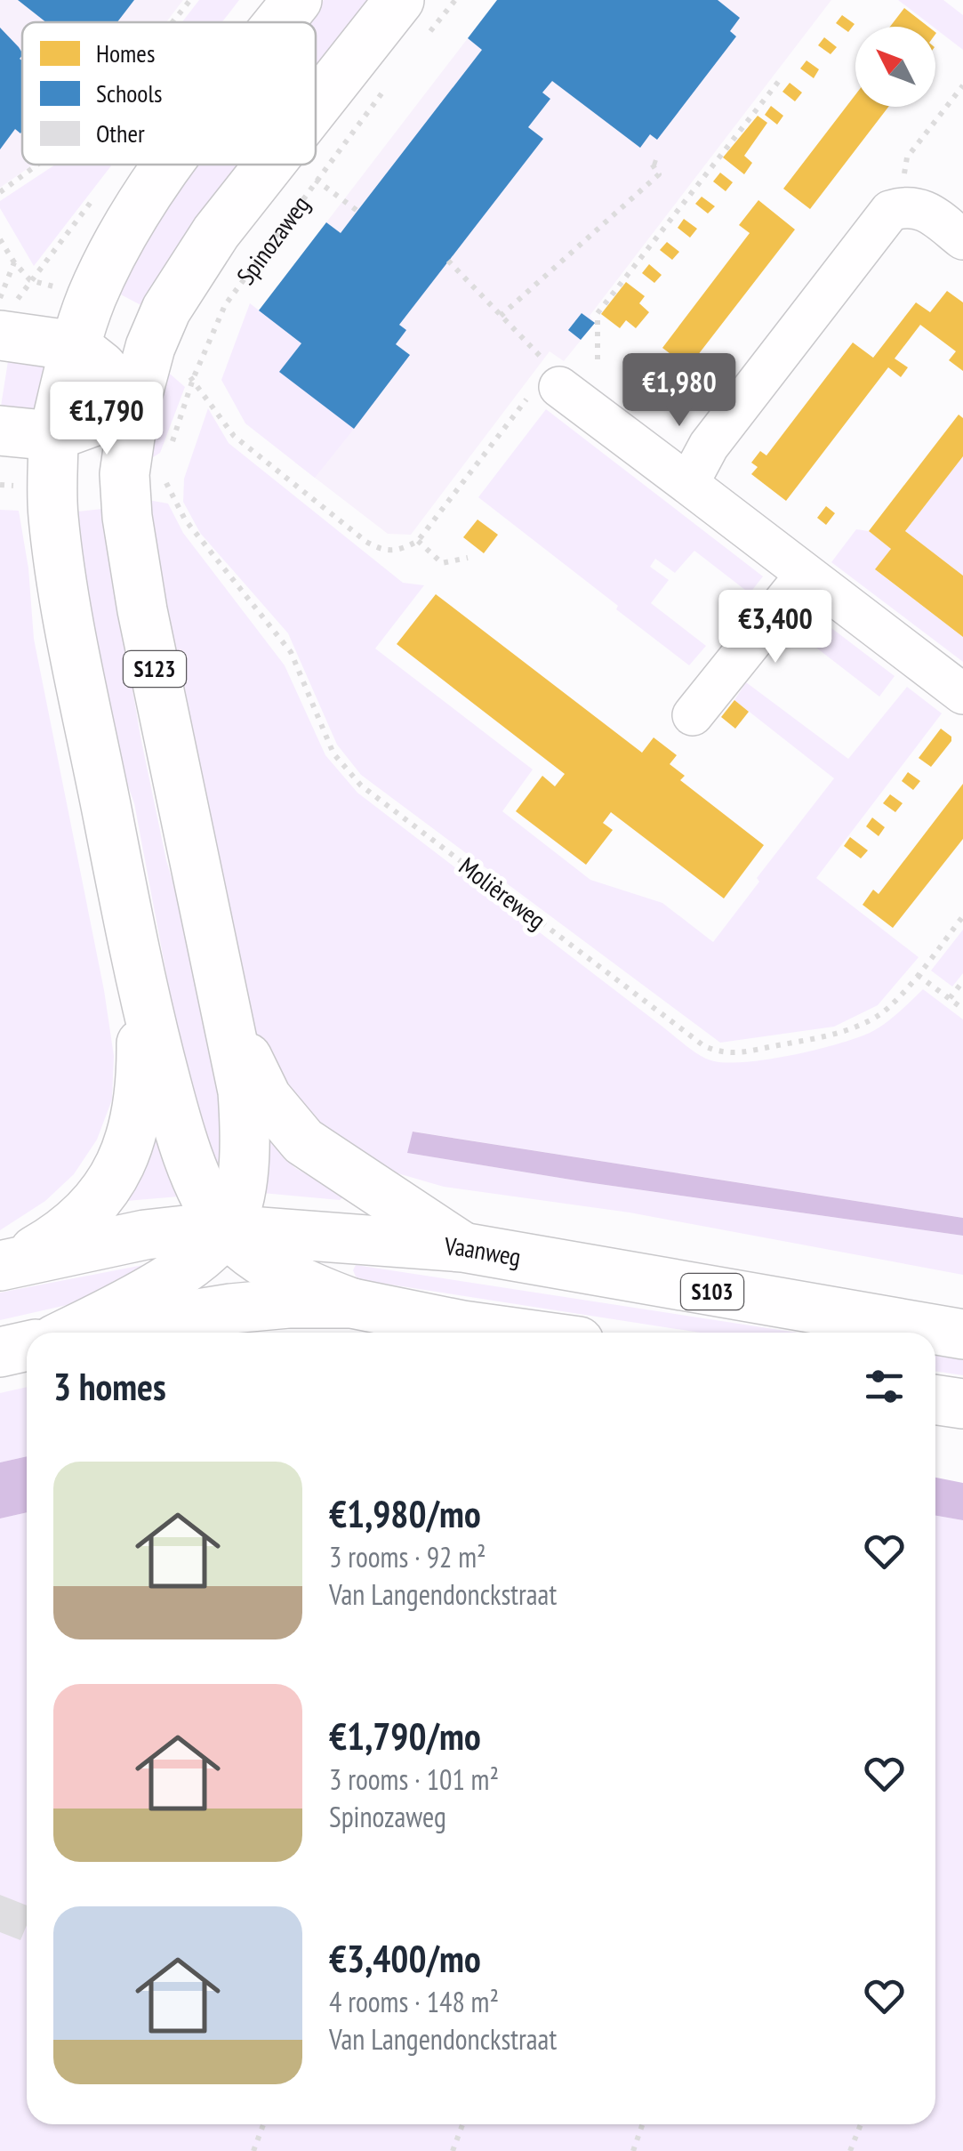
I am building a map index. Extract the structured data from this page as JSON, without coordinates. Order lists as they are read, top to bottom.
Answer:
{
  "streets": {
    "main road": [
      "Spinozaweg",
      "S123",
      "Vaanweg",
      "S103"
    ],
    "path": ["Molièreweg"]
  },
  "crossings": [
    ["Spinozaweg", "S123"],
    ["S123", "Vaanweg"]
  ],
  "legend": ["Homes", "Schools", "Other"],
  "north": "top left",
  "page": {
    "price": ["€1,980", "€1,790", "€3,400"],
    "heading": "3 homes",
    "list": [
      {
        "name": "€1,980/mo",
        "note": "3 rooms · 92 m² · Van Langendonckstraat"
      },
      {
        "name": "€1,790/mo",
        "note": "3 rooms · 101 m² · Spinozaweg"
      },
      {
        "name": "€3,400/mo",
        "note": "4 rooms · 148 m² · Van Langendonckstraat"
      }
    ]
  }
}
